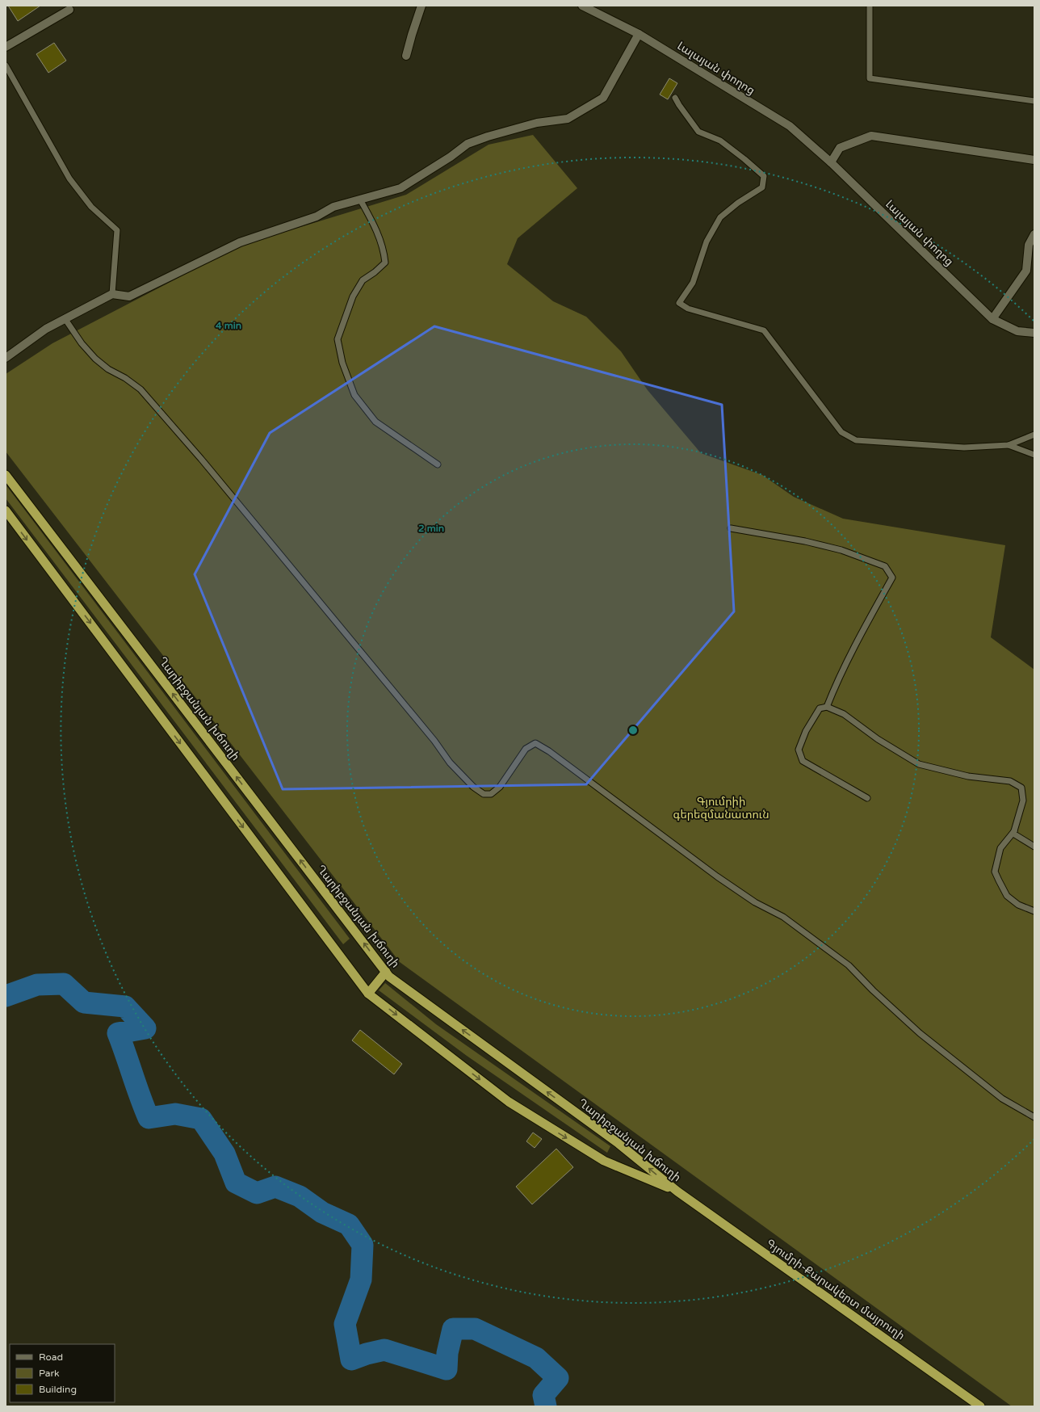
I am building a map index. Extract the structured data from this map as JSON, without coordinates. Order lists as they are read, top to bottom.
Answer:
{
  "streets": {
    "highway": ["Ղարիբջանյան խճուղի", "Գյումրի-Քարակերտ մայրուղի"],
    "street": ["Լալայան փողոց"]
  },
  "crossings": [
    ["Ղարիբջանյան խճուղի", "Գյումրի-Քարակերտ մայրուղի"]
  ],
  "parks": ["Գյումրիի գերեզմանատուն"],
  "legend": ["Road", "Park", "Building"],
  "rings": ["4 min", "2 min"]
}
